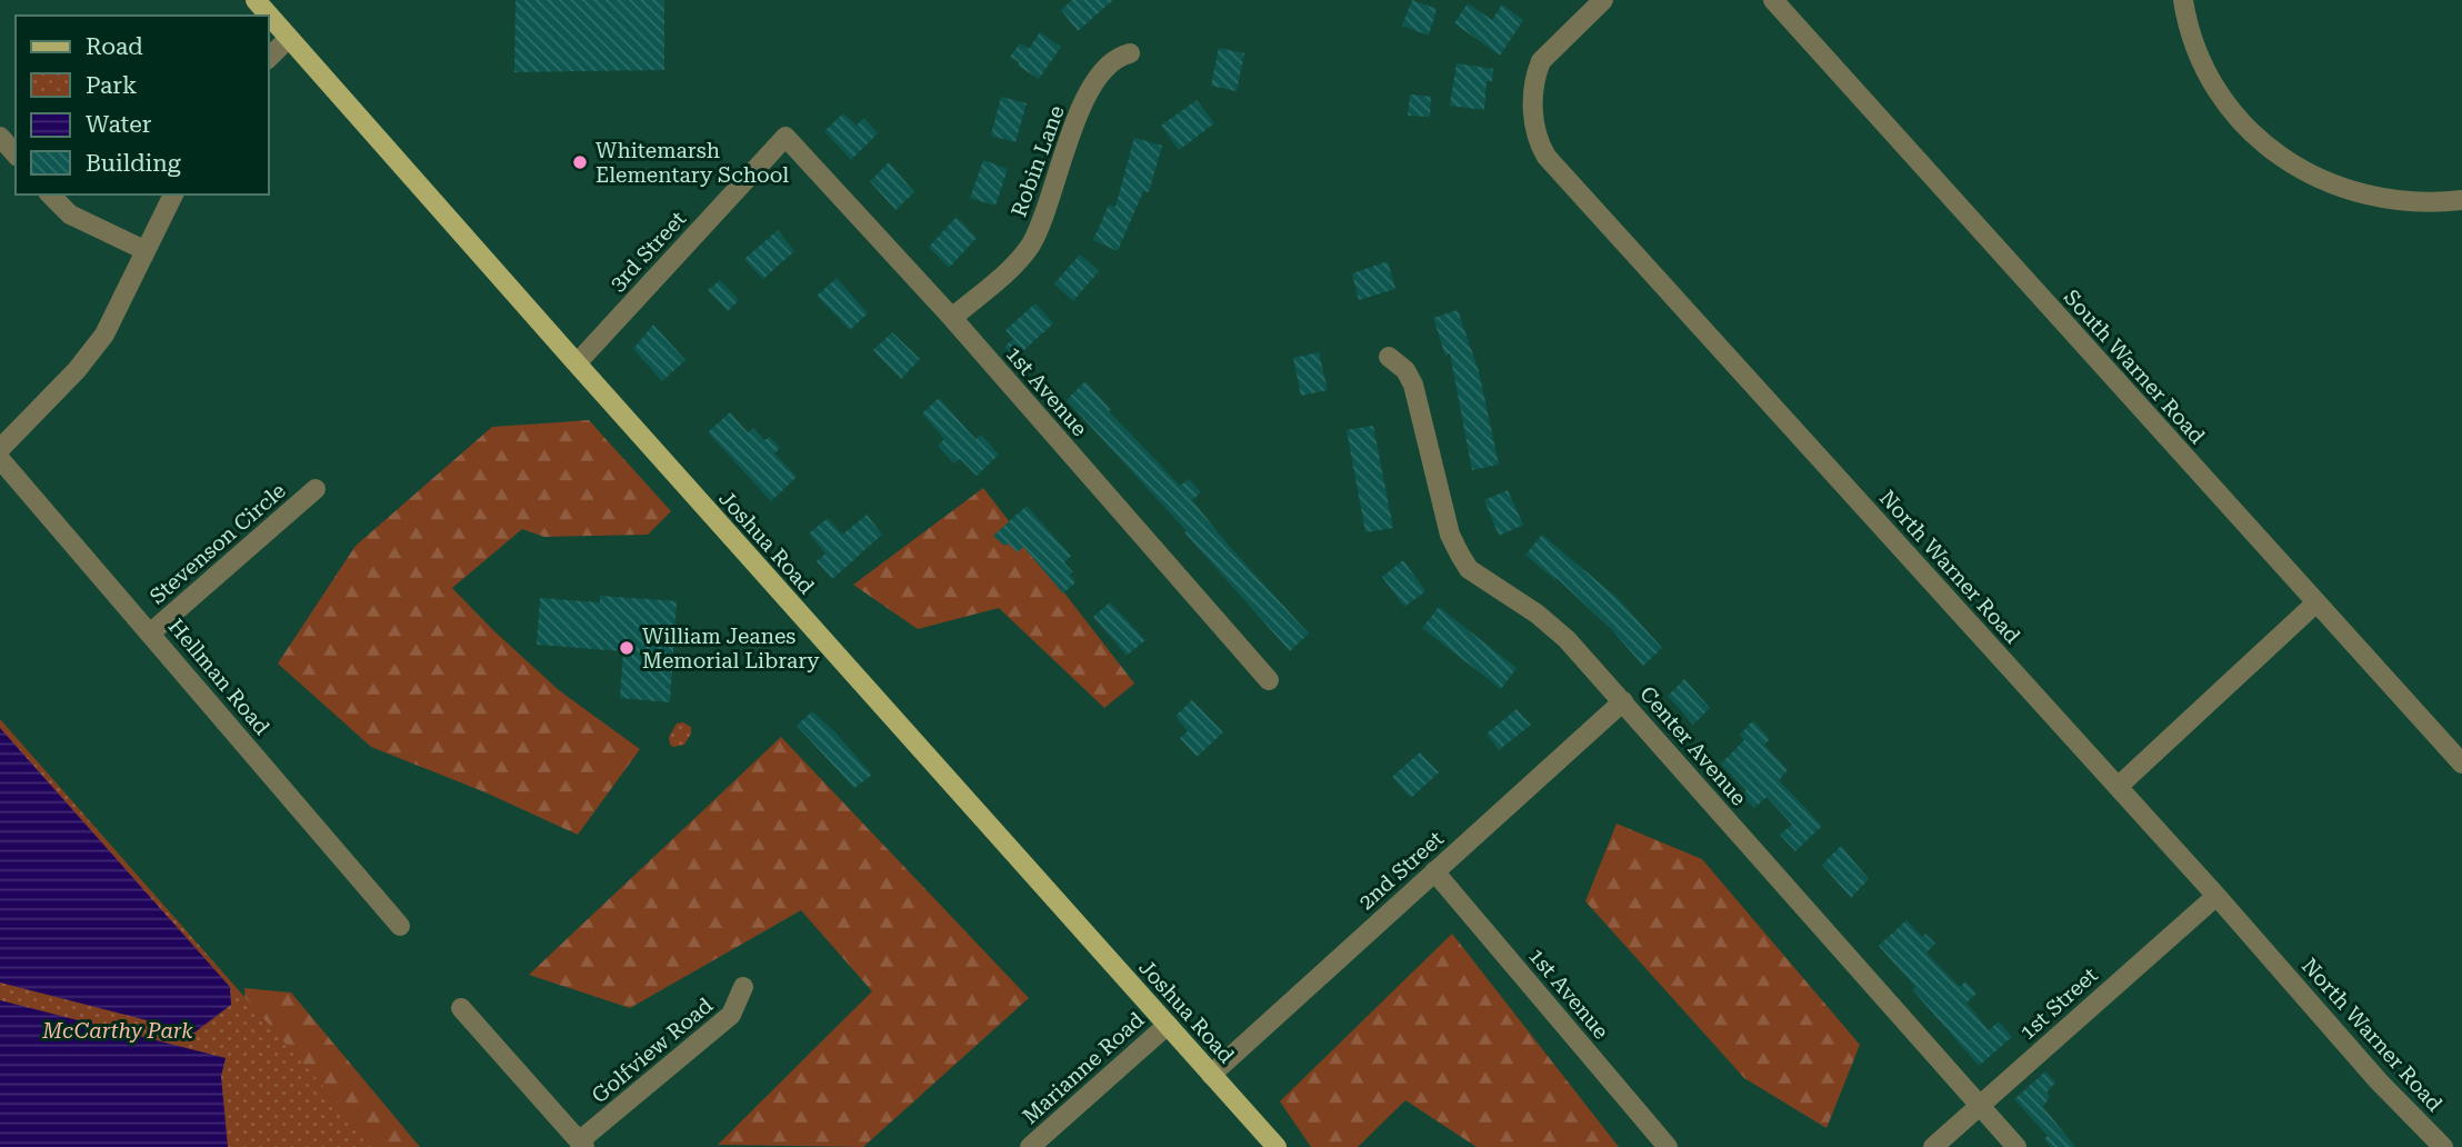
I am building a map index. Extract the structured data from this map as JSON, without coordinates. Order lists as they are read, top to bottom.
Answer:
{
  "streets": {
    "main road": ["Joshua Road"],
    "street": [
      "Robin Lane",
      "3rd Street",
      "South Warner Road",
      "1st Avenue",
      "Stevenson Circle",
      "North Warner Road",
      "Hellman Road",
      "Center Avenue",
      "2nd Street",
      "1st Street",
      "Golfview Road",
      "Marianne Road"
    ]
  },
  "crossings": [
    ["Robin Lane", "1st Avenue"],
    ["3rd Street", "1st Avenue"],
    ["3rd Street", "Joshua Road"],
    ["1st Avenue", "2nd Street"],
    ["Joshua Road", "2nd Street"],
    ["Joshua Road", "Marianne Road"],
    ["Stevenson Circle", "Hellman Road"],
    ["North Warner Road", "1st Street"],
    ["Center Avenue", "2nd Street"],
    ["Center Avenue", "1st Street"]
  ],
  "parks": ["McCarthy Park"],
  "places": ["Whitemarsh Elementary School", "William Jeanes Memorial Library"],
  "legend": [
    "Road",
    "Park",
    "Water",
    "Building"
  ]
}
